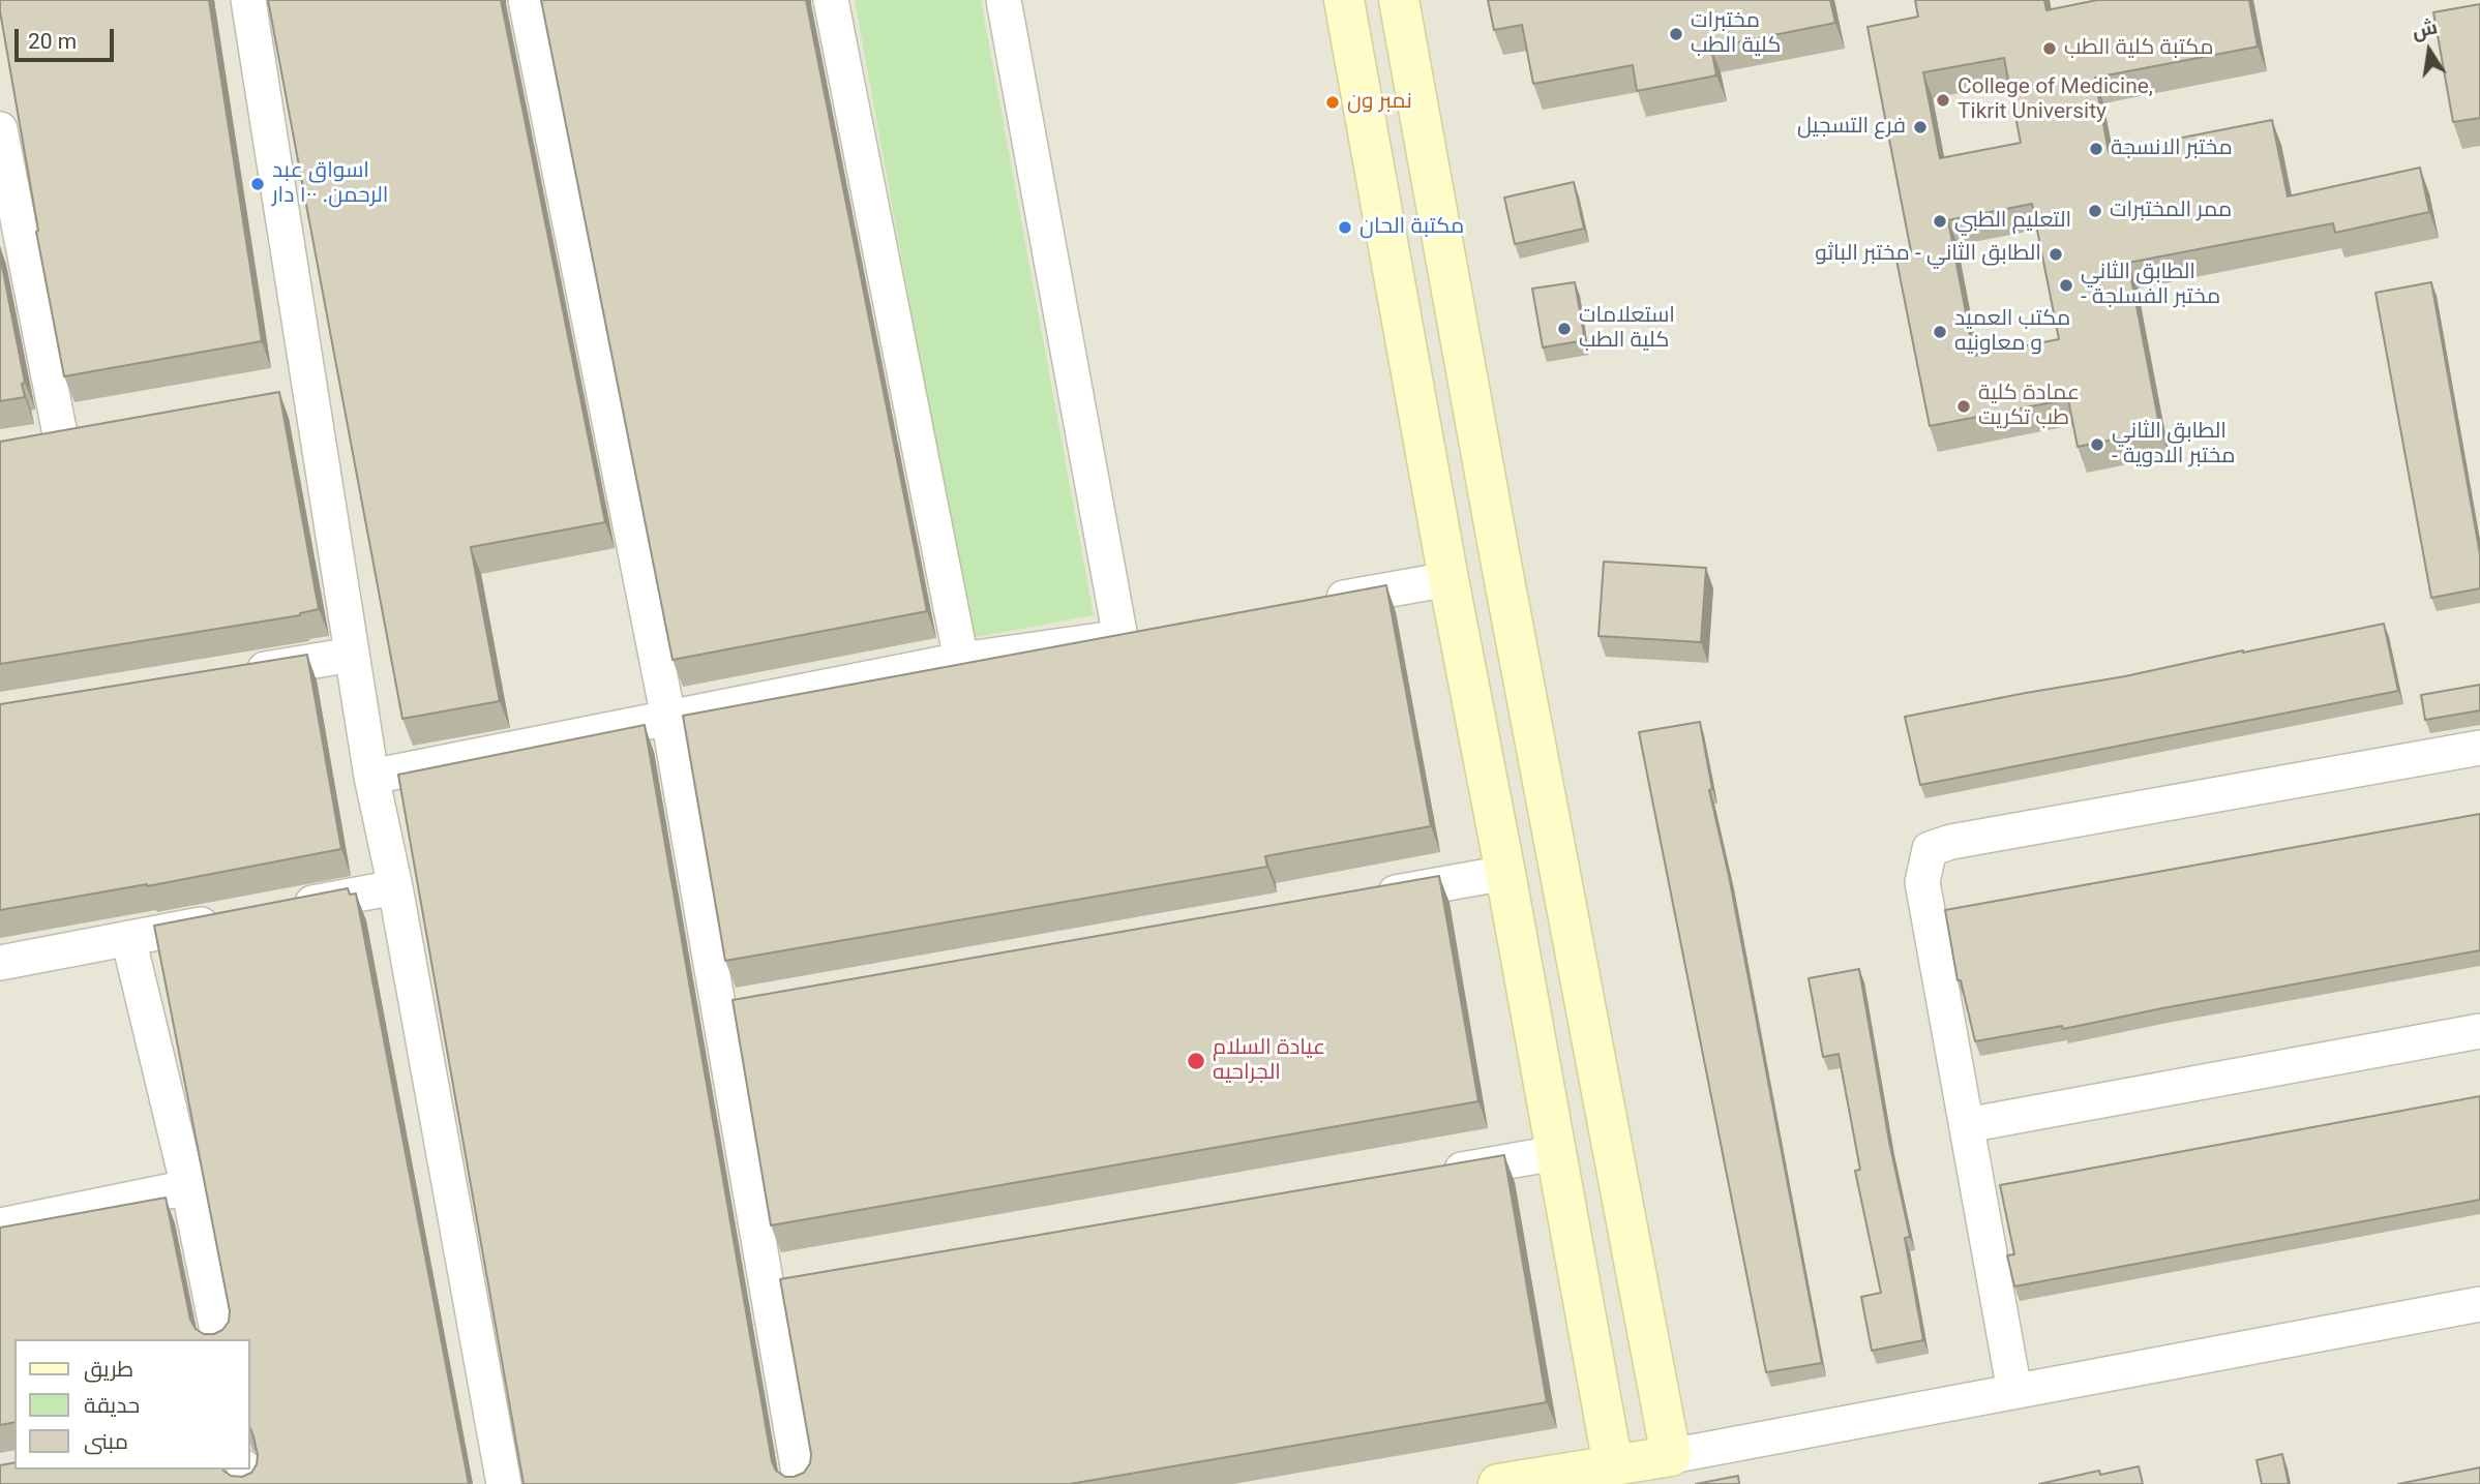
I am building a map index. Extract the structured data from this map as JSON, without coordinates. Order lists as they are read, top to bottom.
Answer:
{
  "places": [
    "مختبرات كلية الطب",
    "مكتبة كلية الطب",
    "College of Medicine, Tikrit University",
    "نمبر ون",
    "فرع التسجيل",
    "مختبر الانسجة",
    "اسواق عبد الرحمن. ١٠٠ دار",
    "ممر المختبرات",
    "التعليم الطبي",
    "مكتبة الحان",
    "الطابق الثاني - مختبر الباثو",
    "الطابق الثاني - مختبر الفسلجة",
    "استعلامات كلية الطب",
    "مكتب العميد و معاونيه",
    "عمادة كلية طب تكريت",
    "الطابق الثاني - مختبر الادوية",
    "عيادة السلام الجراحيه"
  ],
  "legend": ["طريق", "حديقة", "مبنى"],
  "scale_bar": "20 m",
  "north": "top"
}
